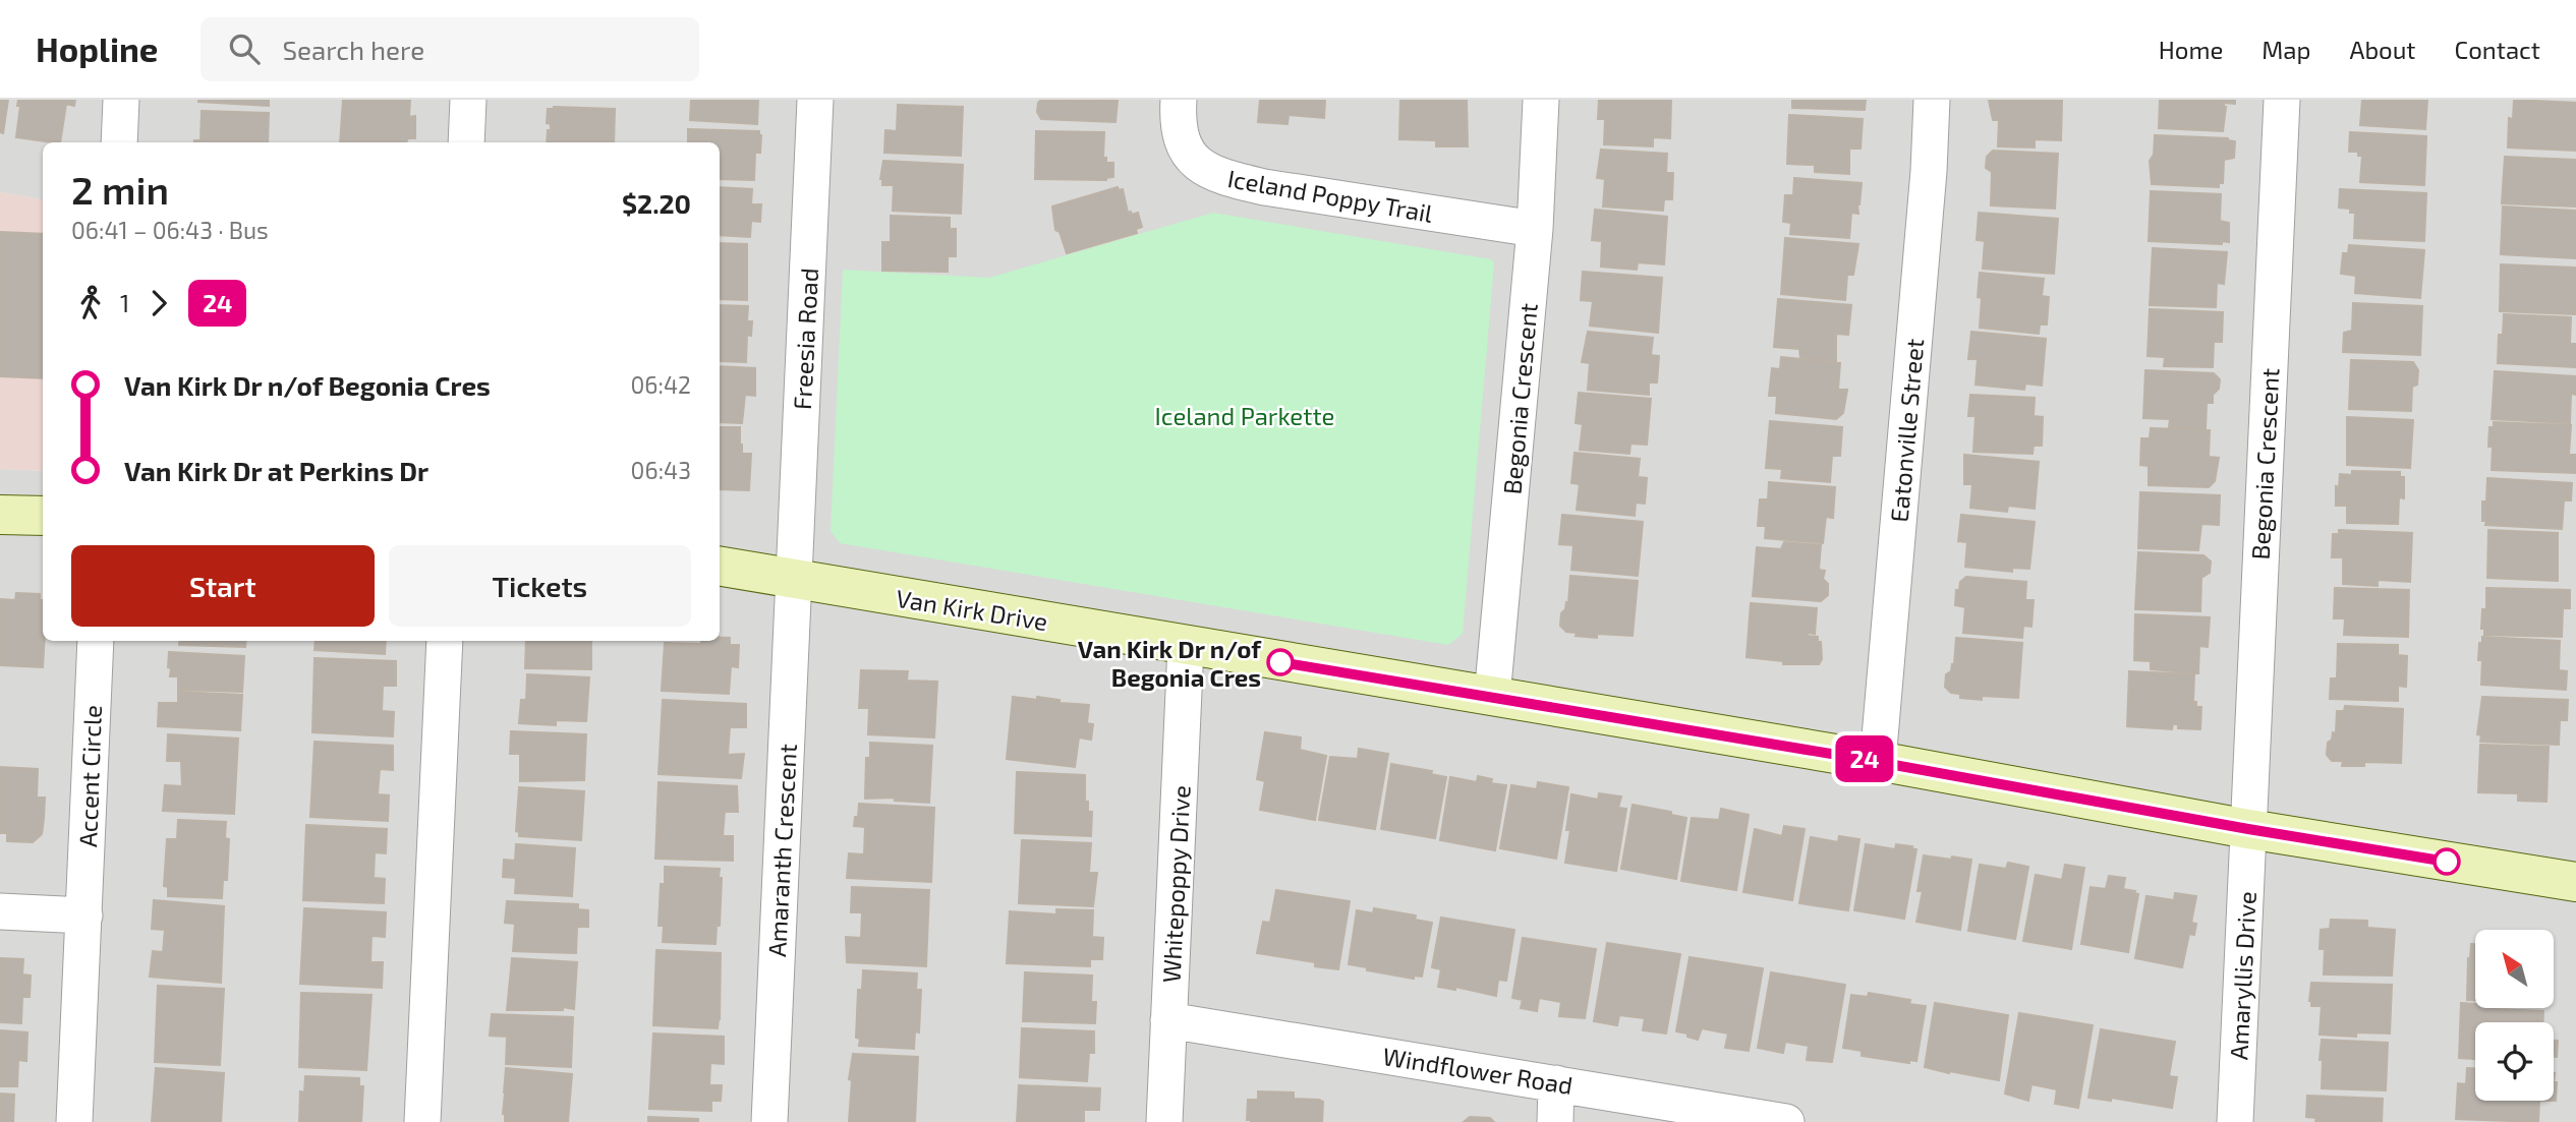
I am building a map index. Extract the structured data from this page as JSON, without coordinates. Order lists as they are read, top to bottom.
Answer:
{
  "streets": {
    "street": [
      "Iceland Poppy Trail",
      "Freesia Road",
      "Begonia Crescent",
      "Eatonville Street",
      "Van Kirk Drive",
      "Accent Circle",
      "Amaranth Crescent",
      "Whitepoppy Drive",
      "Amaryllis Drive",
      "Windflower Road"
    ]
  },
  "crossings": [
    ["Iceland Poppy Trail", "Begonia Crescent"],
    ["Freesia Road", "Van Kirk Drive"],
    ["Freesia Road", "Amaranth Crescent"],
    ["Begonia Crescent", "Van Kirk Drive"],
    ["Begonia Crescent", "Amaryllis Drive"],
    ["Eatonville Street", "Van Kirk Drive"],
    ["Van Kirk Drive", "Amaranth Crescent"],
    ["Van Kirk Drive", "Whitepoppy Drive"],
    ["Van Kirk Drive", "Amaryllis Drive"],
    ["Whitepoppy Drive", "Windflower Road"]
  ],
  "parks": ["Iceland Parkette"],
  "places": ["Van Kirk Dr n/of Begonia Cres"],
  "lines": ["bus line 24"],
  "north": "top left",
  "page": {
    "header": "Hopline",
    "search": "Search here",
    "nav": [
      "Home",
      "Map",
      "About",
      "Contact"
    ],
    "on_map": "24",
    "heading": ["2 min", "06:41 – 06:43 · Bus", "$2.20"],
    "legs": ["1", "24"],
    "list": [
      {
        "name": "Van Kirk Dr n/of Begonia Cres",
        "value": "06:42"
      },
      {
        "name": "Van Kirk Dr at Perkins Dr",
        "value": "06:43"
      }
    ],
    "buttons": ["Start", "Tickets"]
  }
}
